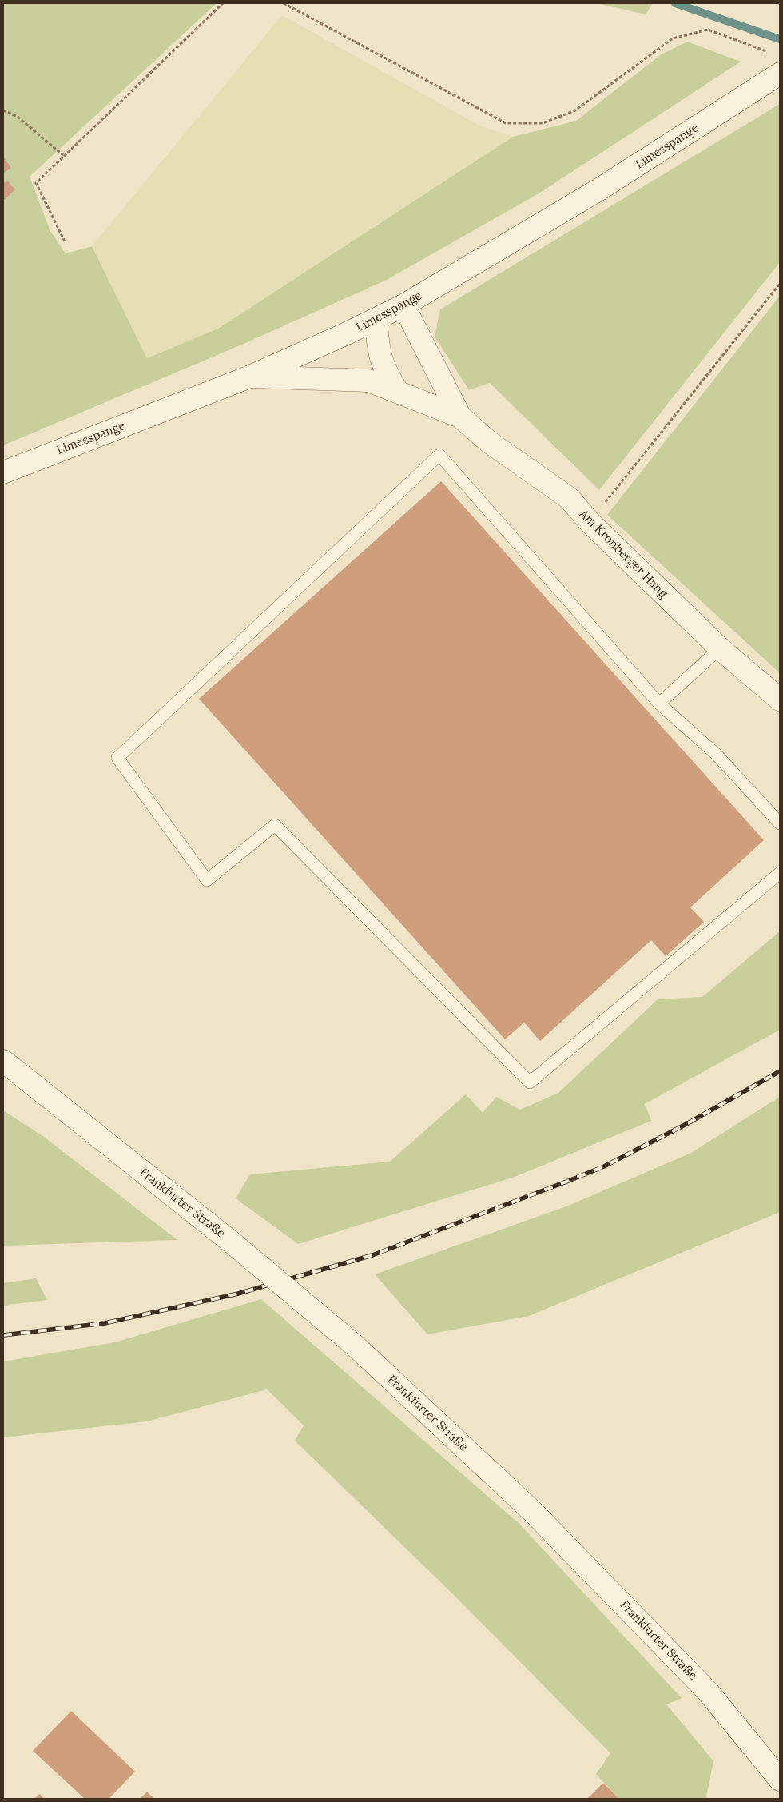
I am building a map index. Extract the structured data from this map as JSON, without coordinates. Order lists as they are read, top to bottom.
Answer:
{
  "streets": {
    "main road": ["Limesspange", "Am Kronberger Hang", "Frankfurter Straße"]
  },
  "crossings": [
    ["Limesspange", "Am Kronberger Hang"]
  ]
}
